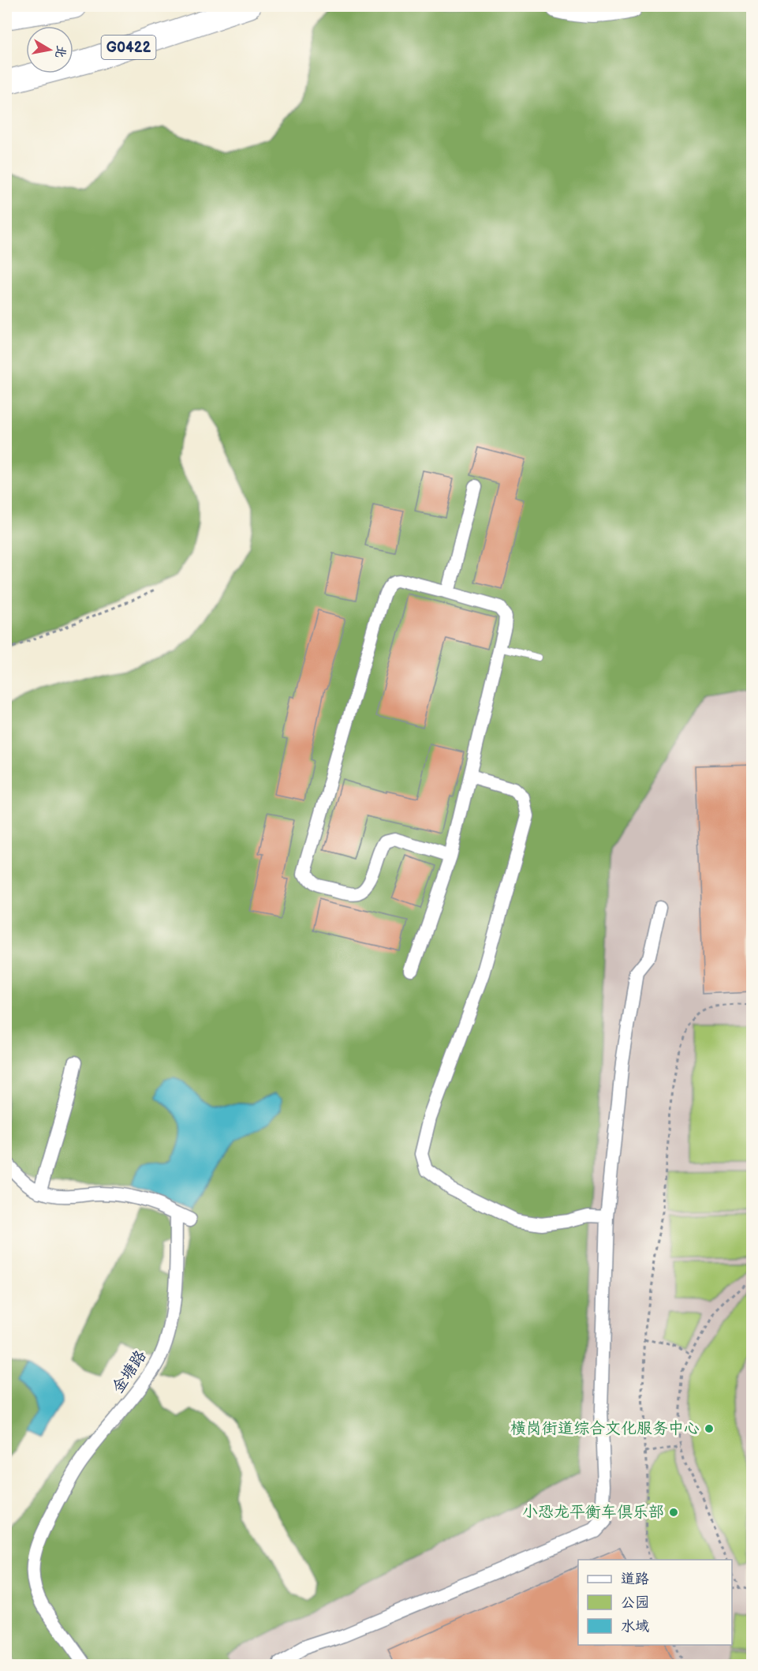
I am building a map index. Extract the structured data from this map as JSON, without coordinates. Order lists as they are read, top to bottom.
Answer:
{
  "streets": {
    "highway": ["G0422"],
    "street": ["金塘路"]
  },
  "places": ["横岗街道综合文化服务中心", "小恐龙平衡车俱乐部"],
  "legend": ["道路", "公园", "水域"],
  "north": "right"
}
